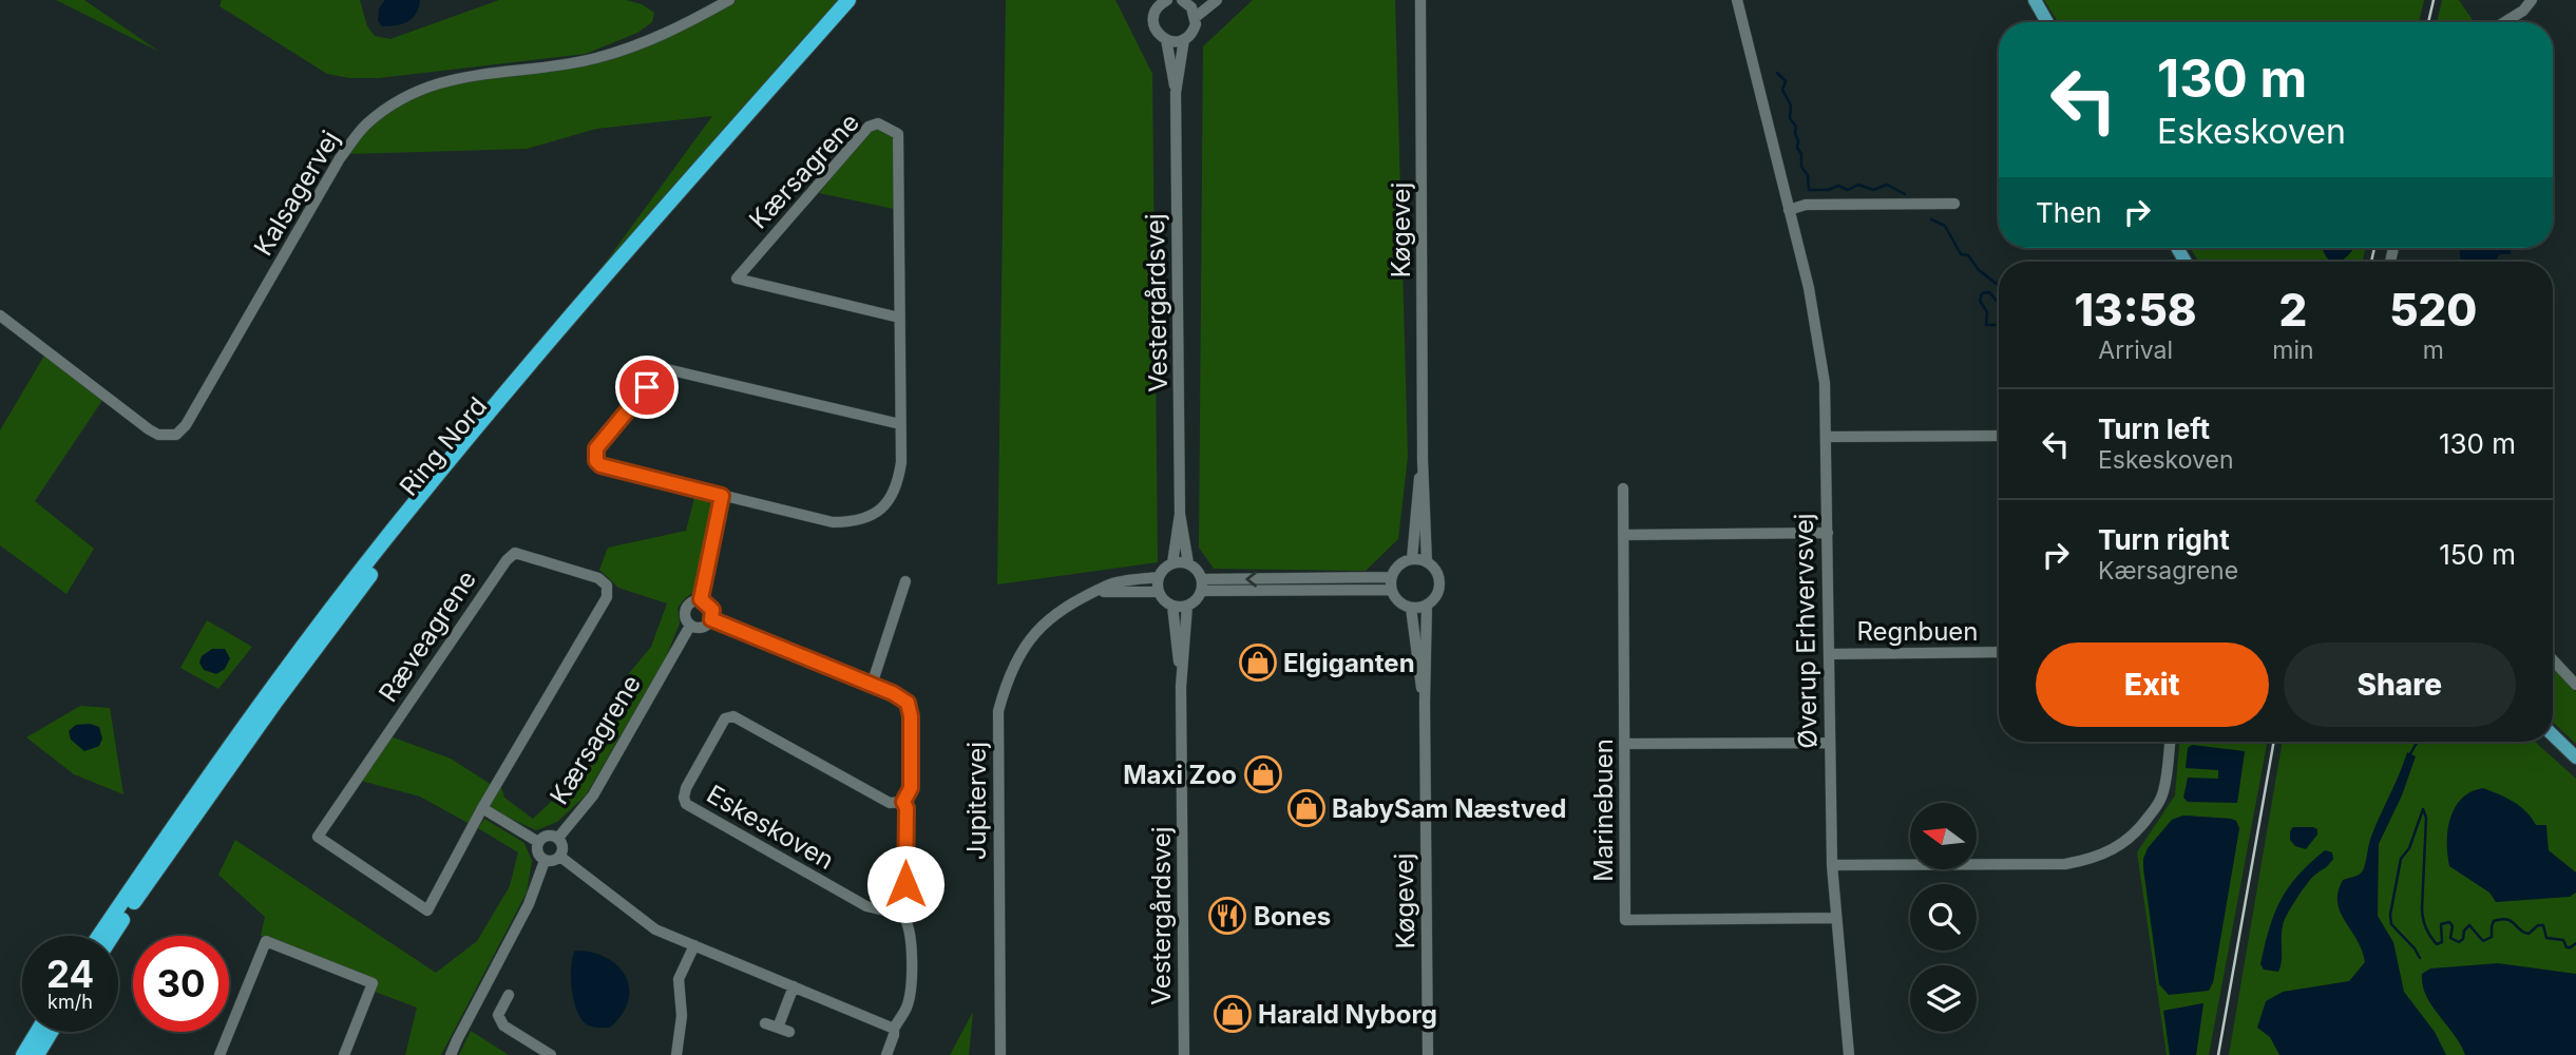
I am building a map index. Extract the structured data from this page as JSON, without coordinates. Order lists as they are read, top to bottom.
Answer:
{
  "streets": {
    "highway": ["Ring Nord"],
    "street": [
      "Kærsagrene",
      "Kalsagervej",
      "Køgevej",
      "Vestergårdsvej",
      "Øverup Erhvervsvej",
      "Regnbuen",
      "Ræveagrene",
      "Jupitervej",
      "Marinebuen",
      "Eskeskoven"
    ]
  },
  "crossings": [
    ["Vestergårdsvej", "Jupitervej"],
    ["Øverup Erhvervsvej", "Regnbuen"],
    ["Øverup Erhvervsvej", "Marinebuen"]
  ],
  "places": {
    "shop": [
      "Elgiganten",
      "Maxi Zoo",
      "BabySam Næstved",
      "Harald Nyborg"
    ],
    "restaurant": ["Bones"]
  },
  "north": "left",
  "page": {
    "turn": ["130 m", "Eskeskoven"],
    "then": "Then",
    "eta": [
      "13:58",
      "Arrival",
      "2",
      "min",
      "520",
      "m"
    ],
    "list": [
      {
        "name": "Turn left",
        "note": "Eskeskoven",
        "value": "130 m"
      },
      {
        "name": "Turn right",
        "note": "Kærsagrene",
        "value": "150 m"
      }
    ],
    "buttons": ["Exit", "Share"],
    "speed": "24 km/h",
    "limit": "30"
  }
}
